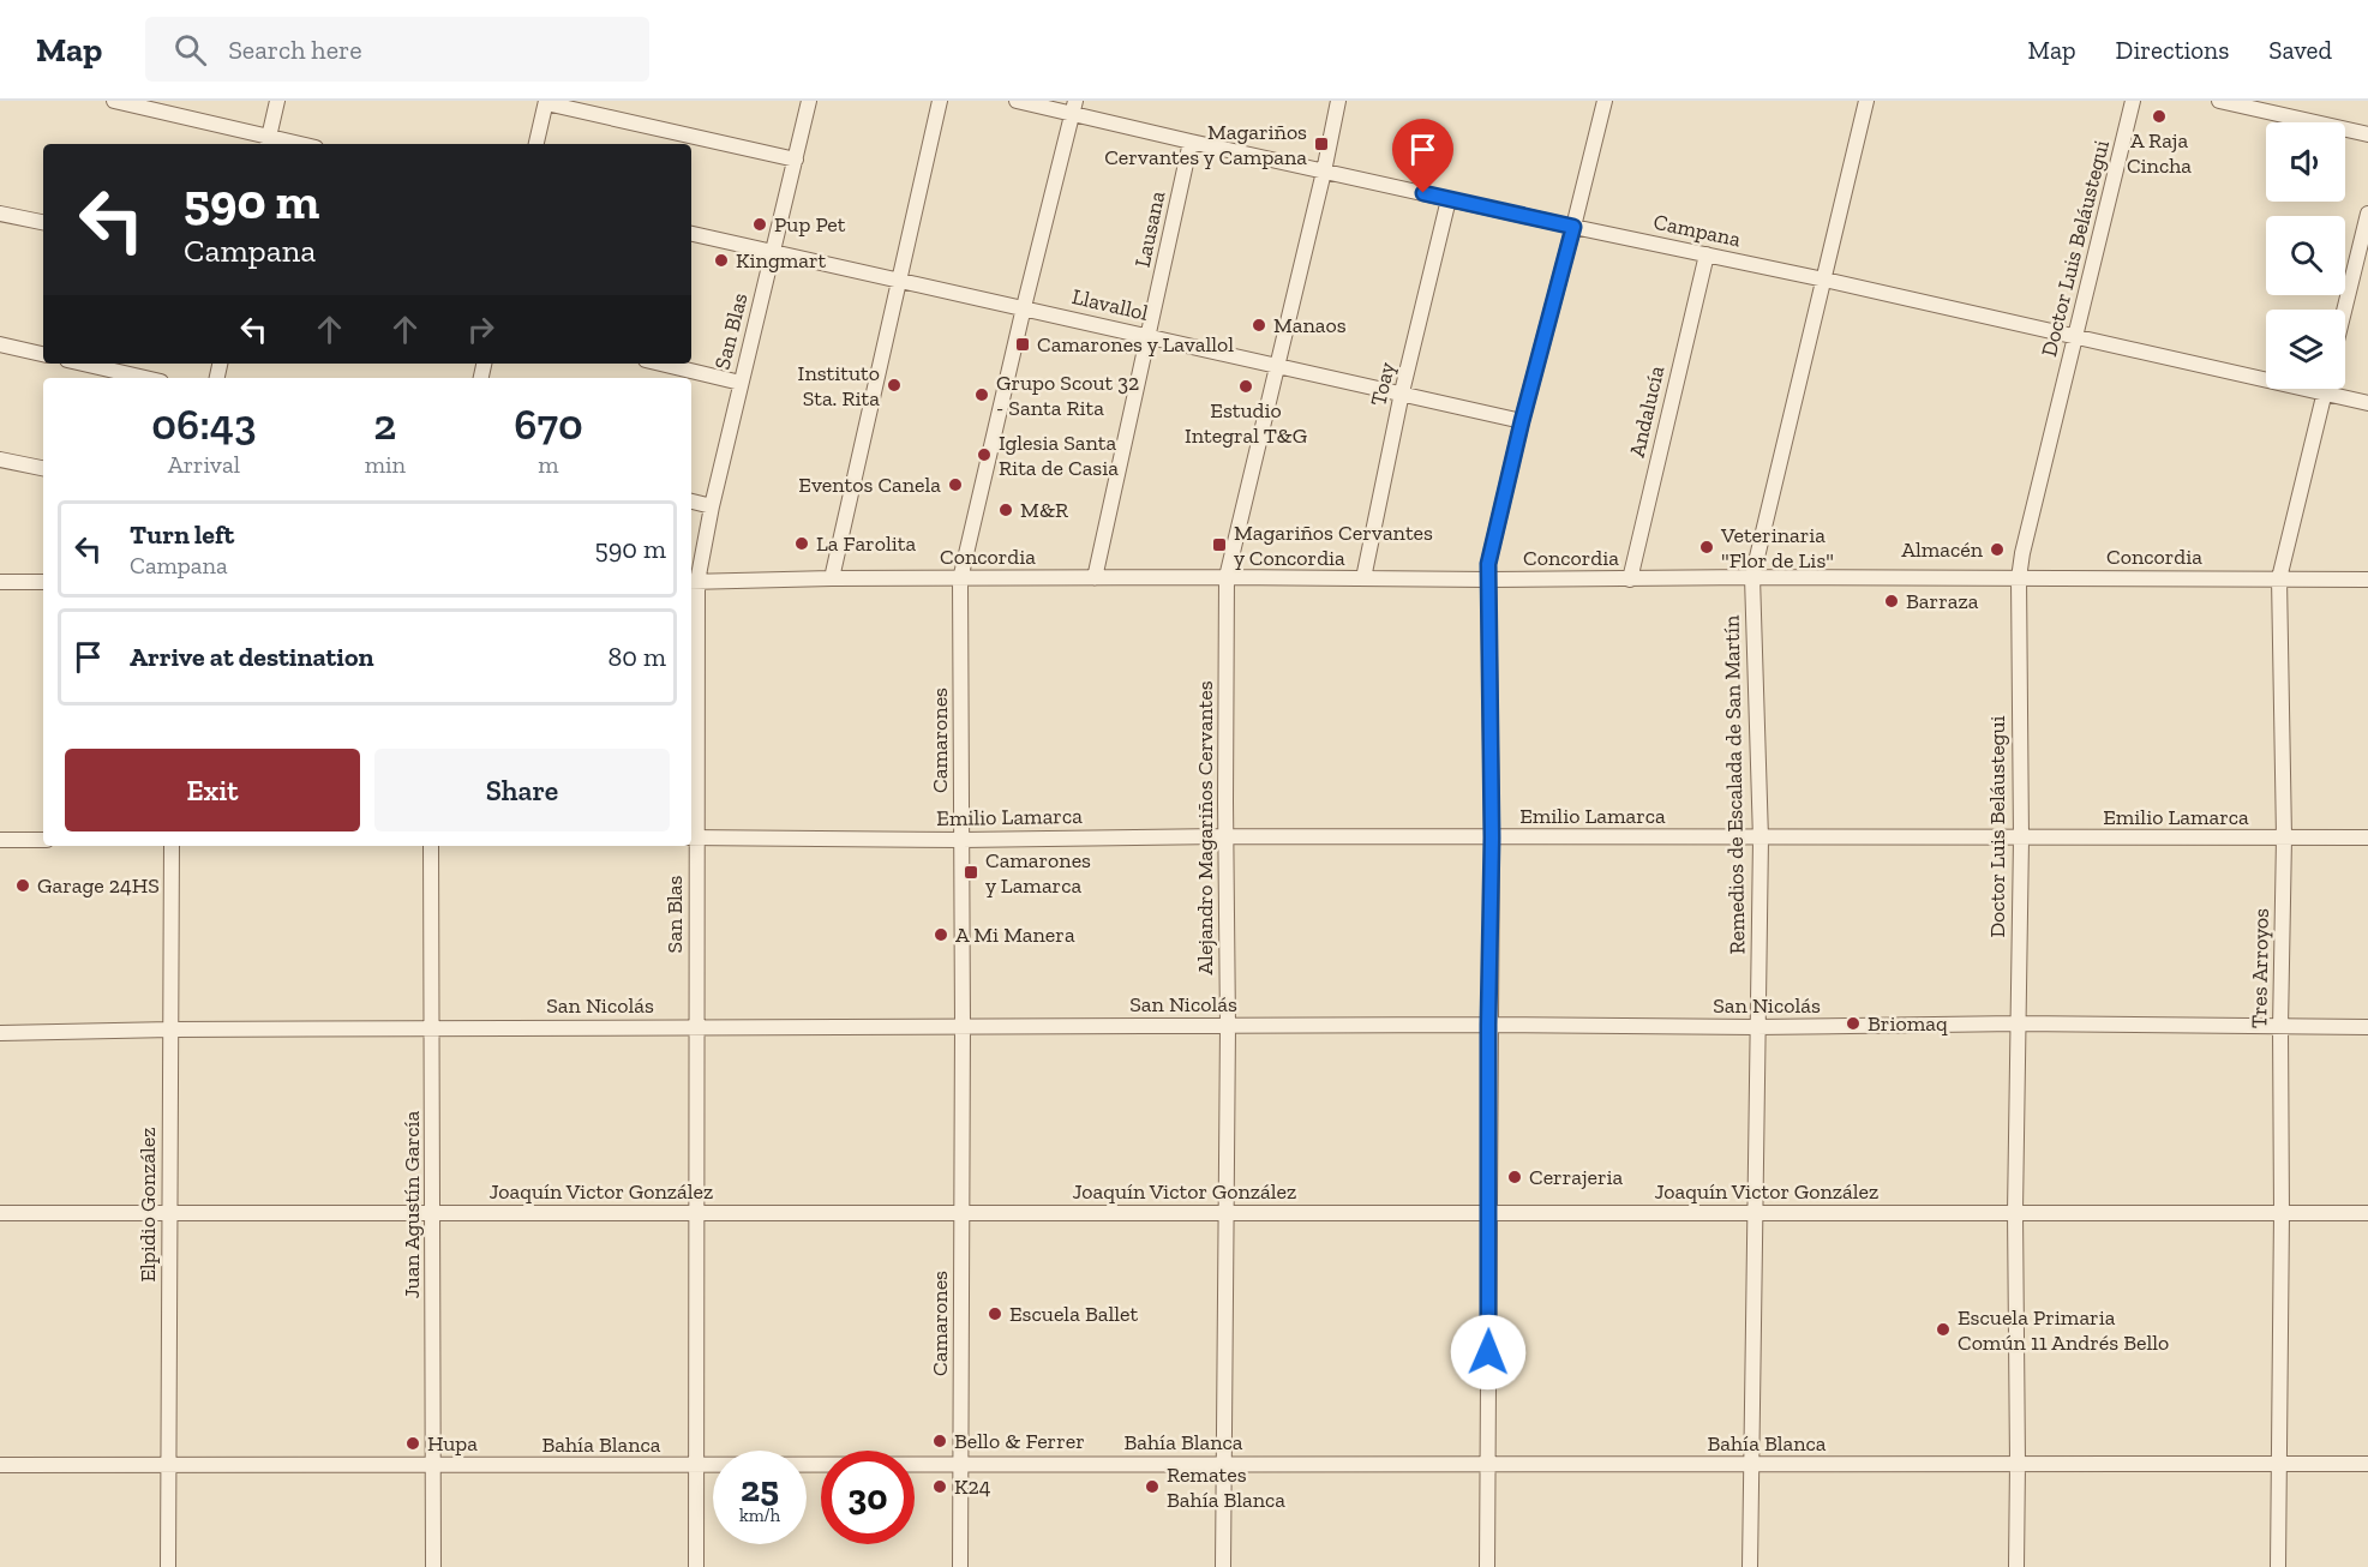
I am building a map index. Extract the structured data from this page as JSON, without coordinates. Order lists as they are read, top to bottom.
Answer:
{
  "streets": {
    "street": [
      "Lausana",
      "Campana",
      "Doctor Luis Beláustegui",
      "Llavallol",
      "San Blas",
      "Toay",
      "Andalucía",
      "Concordia",
      "Camarones",
      "Remedios de Escalada de San Martín",
      "Emilio Lamarca",
      "Alejandro Magariños Cervantes",
      "Tres Arroyos",
      "San Nicolás",
      "Joaquín Victor González",
      "Elpidio González",
      "Juan Agustín García",
      "Bahía Blanca"
    ]
  },
  "crossings": [
    ["Lausana", "Campana"],
    ["Lausana", "Llavallol"],
    ["Lausana", "Concordia"],
    ["Campana", "Doctor Luis Beláustegui"],
    ["Campana", "Toay"],
    ["Campana", "Andalucía"],
    ["Campana", "Camarones"],
    ["Campana", "Remedios de Escalada de San Martín"],
    ["Campana", "Alejandro Magariños Cervantes"],
    ["Campana", "Tres Arroyos"],
    ["Doctor Luis Beláustegui", "Concordia"],
    ["Doctor Luis Beláustegui", "Emilio Lamarca"],
    ["Doctor Luis Beláustegui", "San Nicolás"],
    ["Doctor Luis Beláustegui", "Joaquín Victor González"],
    ["Doctor Luis Beláustegui", "Bahía Blanca"],
    ["Llavallol", "San Blas"],
    ["Llavallol", "Toay"],
    ["Llavallol", "Camarones"],
    ["Llavallol", "Alejandro Magariños Cervantes"],
    ["San Blas", "Concordia"],
    ["San Blas", "Emilio Lamarca"],
    ["San Blas", "San Nicolás"],
    ["San Blas", "Joaquín Victor González"],
    ["San Blas", "Bahía Blanca"],
    ["Toay", "Concordia"],
    ["Andalucía", "Concordia"],
    ["Concordia", "Camarones"],
    ["Concordia", "Remedios de Escalada de San Martín"],
    ["Concordia", "Alejandro Magariños Cervantes"],
    ["Concordia", "Tres Arroyos"],
    ["Camarones", "Emilio Lamarca"],
    ["Camarones", "San Nicolás"],
    ["Camarones", "Joaquín Victor González"],
    ["Camarones", "Bahía Blanca"],
    ["Remedios de Escalada de San Martín", "Emilio Lamarca"],
    ["Remedios de Escalada de San Martín", "San Nicolás"],
    ["Remedios de Escalada de San Martín", "Joaquín Victor González"],
    ["Remedios de Escalada de San Martín", "Bahía Blanca"],
    ["Emilio Lamarca", "Alejandro Magariños Cervantes"],
    ["Emilio Lamarca", "Tres Arroyos"],
    ["Alejandro Magariños Cervantes", "San Nicolás"],
    ["Alejandro Magariños Cervantes", "Joaquín Victor González"],
    ["Alejandro Magariños Cervantes", "Bahía Blanca"],
    ["Tres Arroyos", "San Nicolás"],
    ["Tres Arroyos", "Joaquín Victor González"],
    ["Tres Arroyos", "Bahía Blanca"],
    ["San Nicolás", "Elpidio González"],
    ["San Nicolás", "Juan Agustín García"],
    ["Joaquín Victor González", "Elpidio González"],
    ["Joaquín Victor González", "Juan Agustín García"],
    ["Elpidio González", "Bahía Blanca"],
    ["Juan Agustín García", "Bahía Blanca"]
  ],
  "places": {
    "other": [
      "A Raja Cincha",
      "Pup Pet",
      "Kingmart",
      "Manaos",
      "Instituto Sta. Rita",
      "Estudio Integral T&G",
      "Grupo Scout 32 - Santa Rita",
      "Iglesia Santa Rita de Casia",
      "Eventos Canela",
      "M&R",
      "La Farolita",
      "Veterinaria \"Flor de Lis\"",
      "Almacén",
      "Barraza",
      "Garage 24HS",
      "A Mi Manera",
      "Briomaq",
      "Cerrajeria",
      "Escuela Ballet",
      "Escuela Primaria Común 11 Andrés Bello",
      "Bello & Ferrer",
      "Hupa",
      "K24",
      "Remates Bahía Blanca"
    ],
    "transit": [
      "Magariños Cervantes y Campana",
      "Camarones y Lavallol",
      "Magariños Cervantes y Concordia",
      "Camarones y Lamarca"
    ]
  },
  "page": {
    "header": "Map",
    "search": "Search here",
    "nav": ["Map", "Directions", "Saved"],
    "turn": ["590 m", "Campana"],
    "eta": [
      "06:43",
      "Arrival",
      "2",
      "min",
      "670",
      "m"
    ],
    "list": [
      {
        "name": "Turn left",
        "note": "Campana",
        "value": "590 m"
      },
      {
        "name": "Arrive at destination",
        "value": "80 m"
      }
    ],
    "buttons": ["Exit", "Share"],
    "speed": "25 km/h",
    "limit": "30"
  }
}
